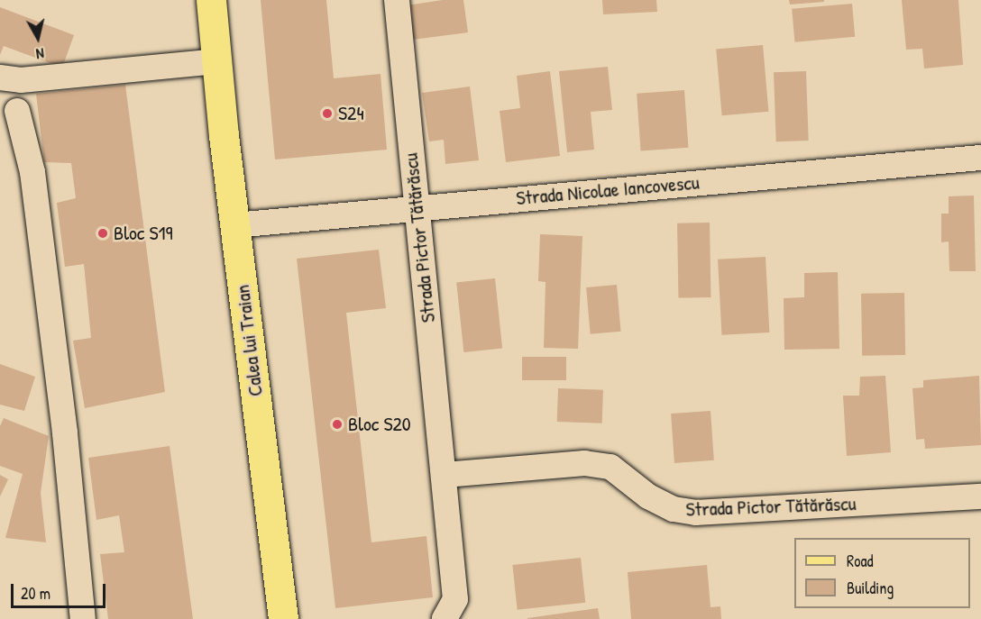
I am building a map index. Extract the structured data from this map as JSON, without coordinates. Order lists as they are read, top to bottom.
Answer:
{
  "streets": {
    "main road": ["Calea lui Traian"],
    "street": ["Strada Nicolae Iancovescu", "Strada Pictor Tătărăscu"]
  },
  "crossings": [
    ["Strada Nicolae Iancovescu", "Strada Pictor Tătărăscu"],
    ["Strada Nicolae Iancovescu", "Calea lui Traian"]
  ],
  "places": ["S24", "Bloc S19", "Bloc S20"],
  "legend": ["Road", "Building"],
  "scale_bar": "20 m",
  "north": "bottom"
}
